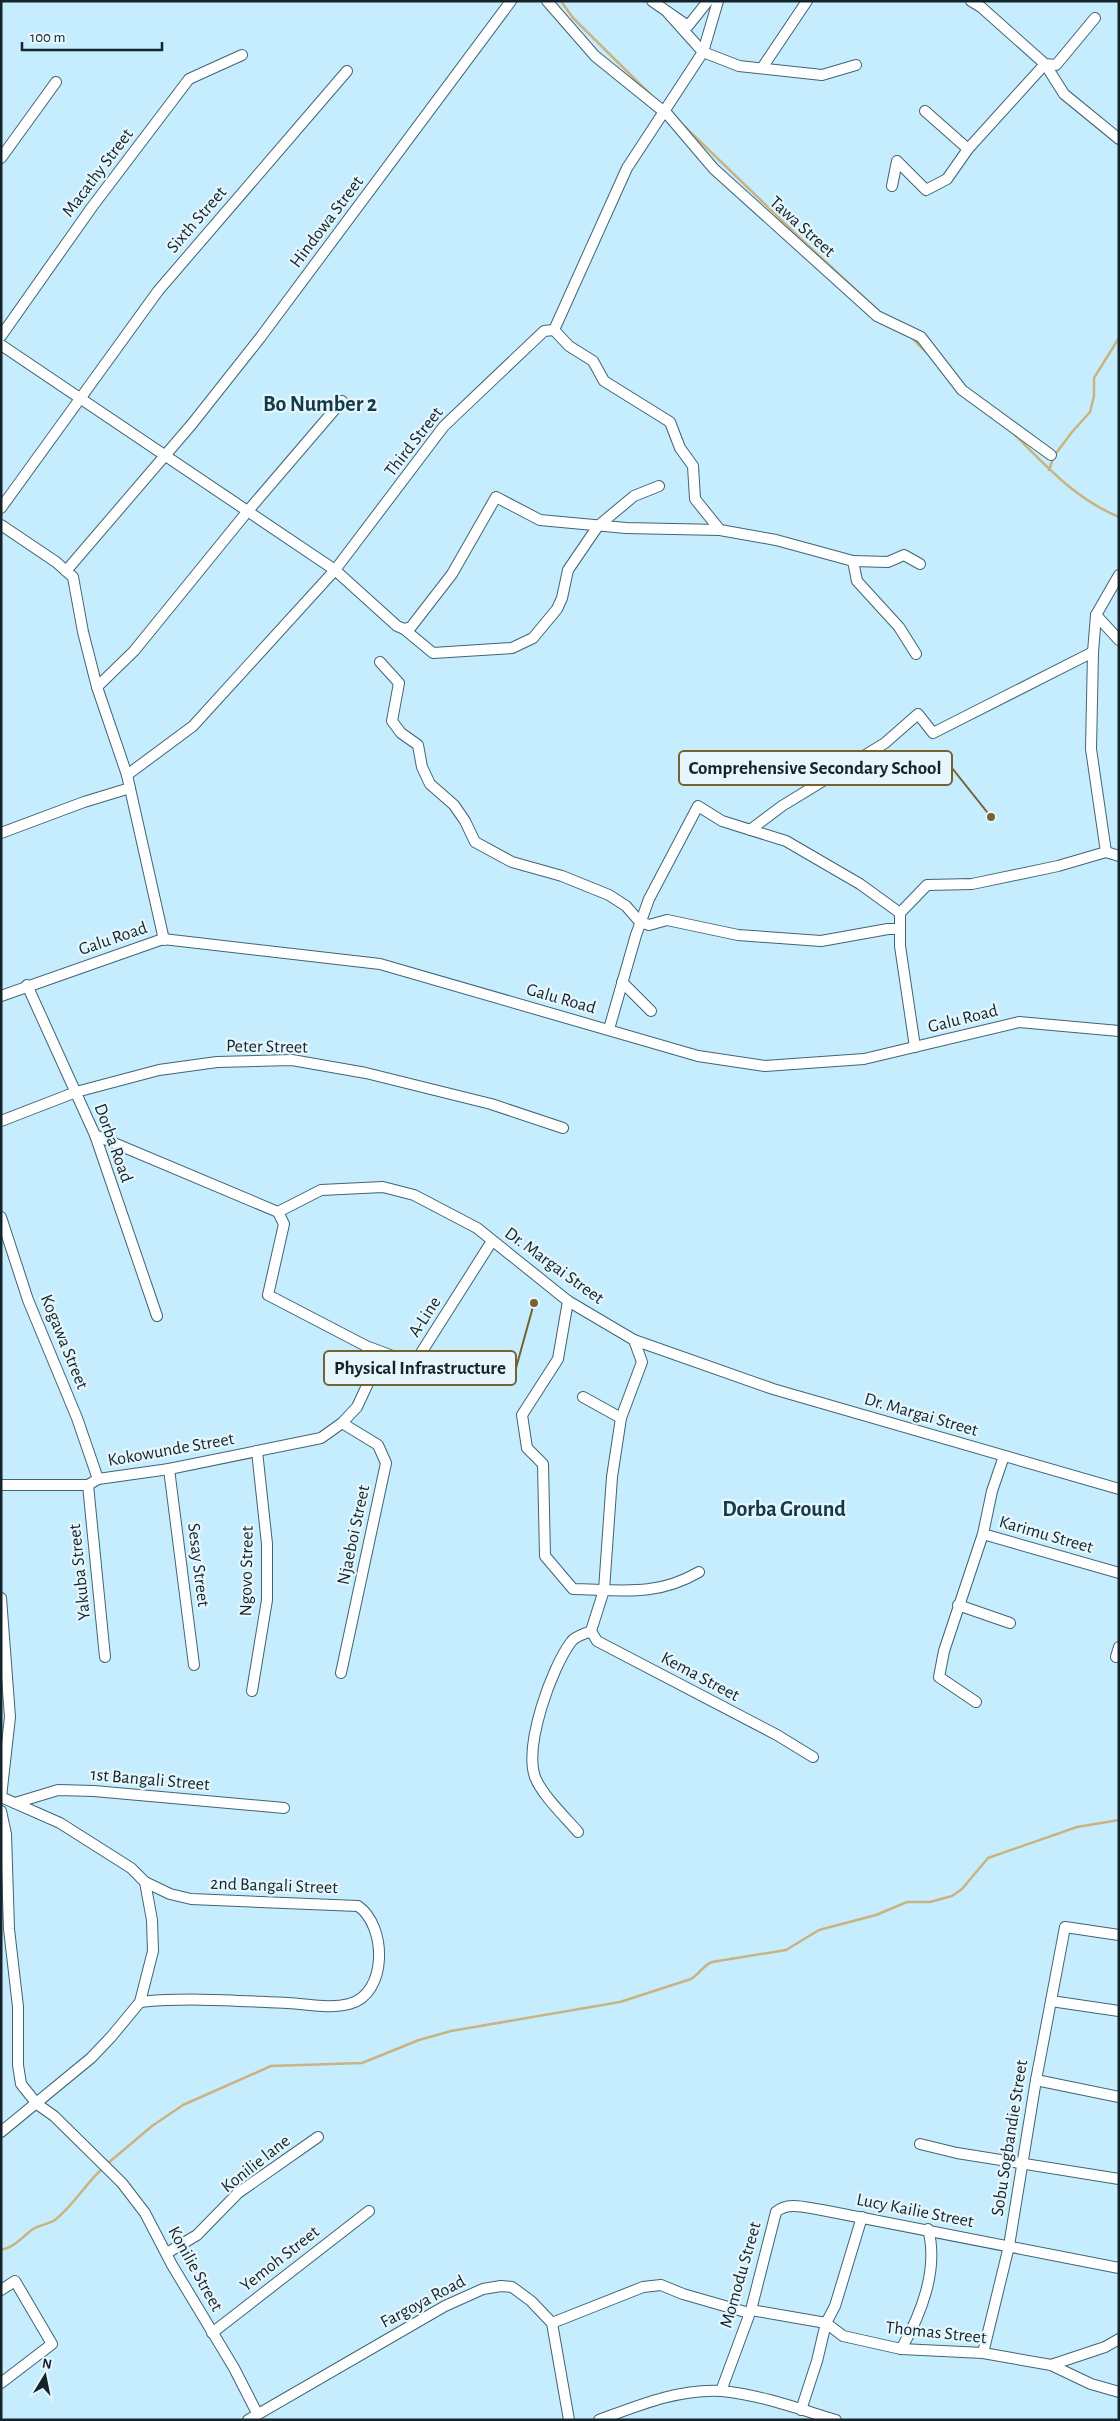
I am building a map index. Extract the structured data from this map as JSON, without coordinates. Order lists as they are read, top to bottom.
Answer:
{
  "streets": {
    "street": [
      "Macathy Street",
      "Sixth Street",
      "Hindowa Street",
      "Tawa Street",
      "Third Street",
      "Galu Road",
      "Peter Street",
      "Dorba Road",
      "Dr. Margai Street",
      "A-Line",
      "Kogawa Street",
      "Kokowunde Street",
      "Njaeboi Street",
      "Karimu Street",
      "Sesay Street",
      "Ngovo Street",
      "Yakuba Street",
      "Kema Street",
      "1st Bangali Street",
      "2nd Bangali Street",
      "Sobu Sogbandie Street",
      "Konilie lane",
      "Lucy Kailie Street",
      "Yemoh Street",
      "Konilie Street",
      "Momodu Street",
      "Fargoya Road",
      "Thomas Street"
    ]
  },
  "crossings": [
    ["Galu Road", "Dorba Road"],
    ["Peter Street", "Dorba Road"],
    ["Dr. Margai Street", "A-Line"],
    ["Dr. Margai Street", "Karimu Street"],
    ["Kogawa Street", "Kokowunde Street"],
    ["Kokowunde Street", "Njaeboi Street"],
    ["Kokowunde Street", "Sesay Street"],
    ["Kokowunde Street", "Ngovo Street"],
    ["Kokowunde Street", "Yakuba Street"],
    ["1st Bangali Street", "2nd Bangali Street"],
    ["Sobu Sogbandie Street", "Lucy Kailie Street"],
    ["Sobu Sogbandie Street", "Thomas Street"],
    ["Konilie lane", "Konilie Street"],
    ["Lucy Kailie Street", "Momodu Street"],
    ["Yemoh Street", "Konilie Street"],
    ["Konilie Street", "Fargoya Road"],
    ["Momodu Street", "Thomas Street"],
    ["Fargoya Road", "Thomas Street"]
  ],
  "districts": ["Bo Number 2", "Dorba Ground"],
  "places": ["Comprehensive Secondary School", "Physical Infrastructure"],
  "scale_bar": "100 m",
  "north": "top"
}
